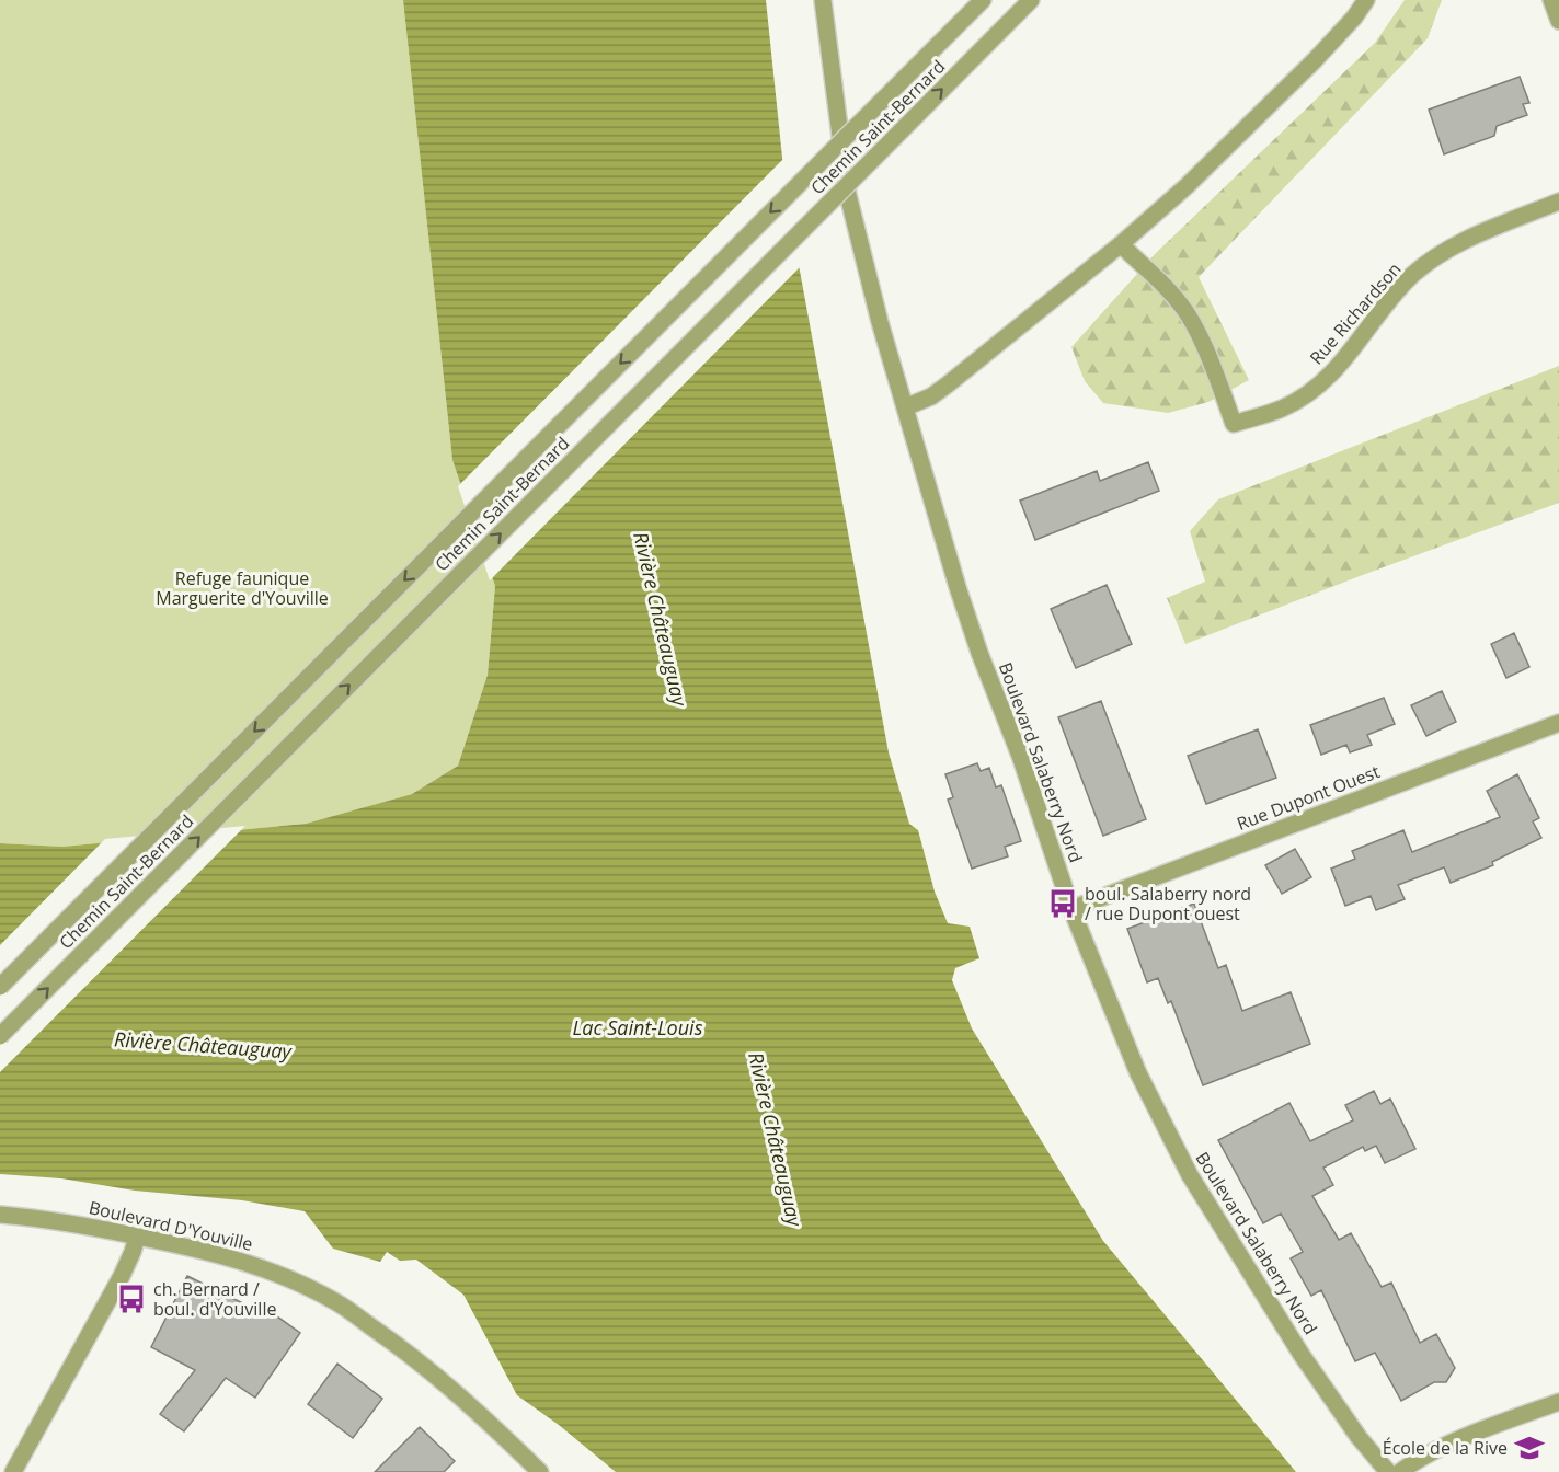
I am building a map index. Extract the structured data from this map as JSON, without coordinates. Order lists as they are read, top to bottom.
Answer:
{
  "streets": {
    "street": [
      "Chemin Saint-Bernard",
      "Rue Richardson",
      "Boulevard Salaberry Nord",
      "Rue Dupont Ouest",
      "Boulevard D'Youville"
    ]
  },
  "crossings": [
    ["Boulevard Salaberry Nord", "Rue Dupont Ouest"]
  ],
  "water": ["Rivière Châteauguay", "Lac Saint-Louis"],
  "parks": ["Refuge faunique Marguerite d'Youville"],
  "places": {
    "bus stop": ["boul. Salaberry nord / rue Dupont ouest", "ch. Bernard / boul. d'Youville"],
    "school or university": ["École de la Rive"]
  }
}
